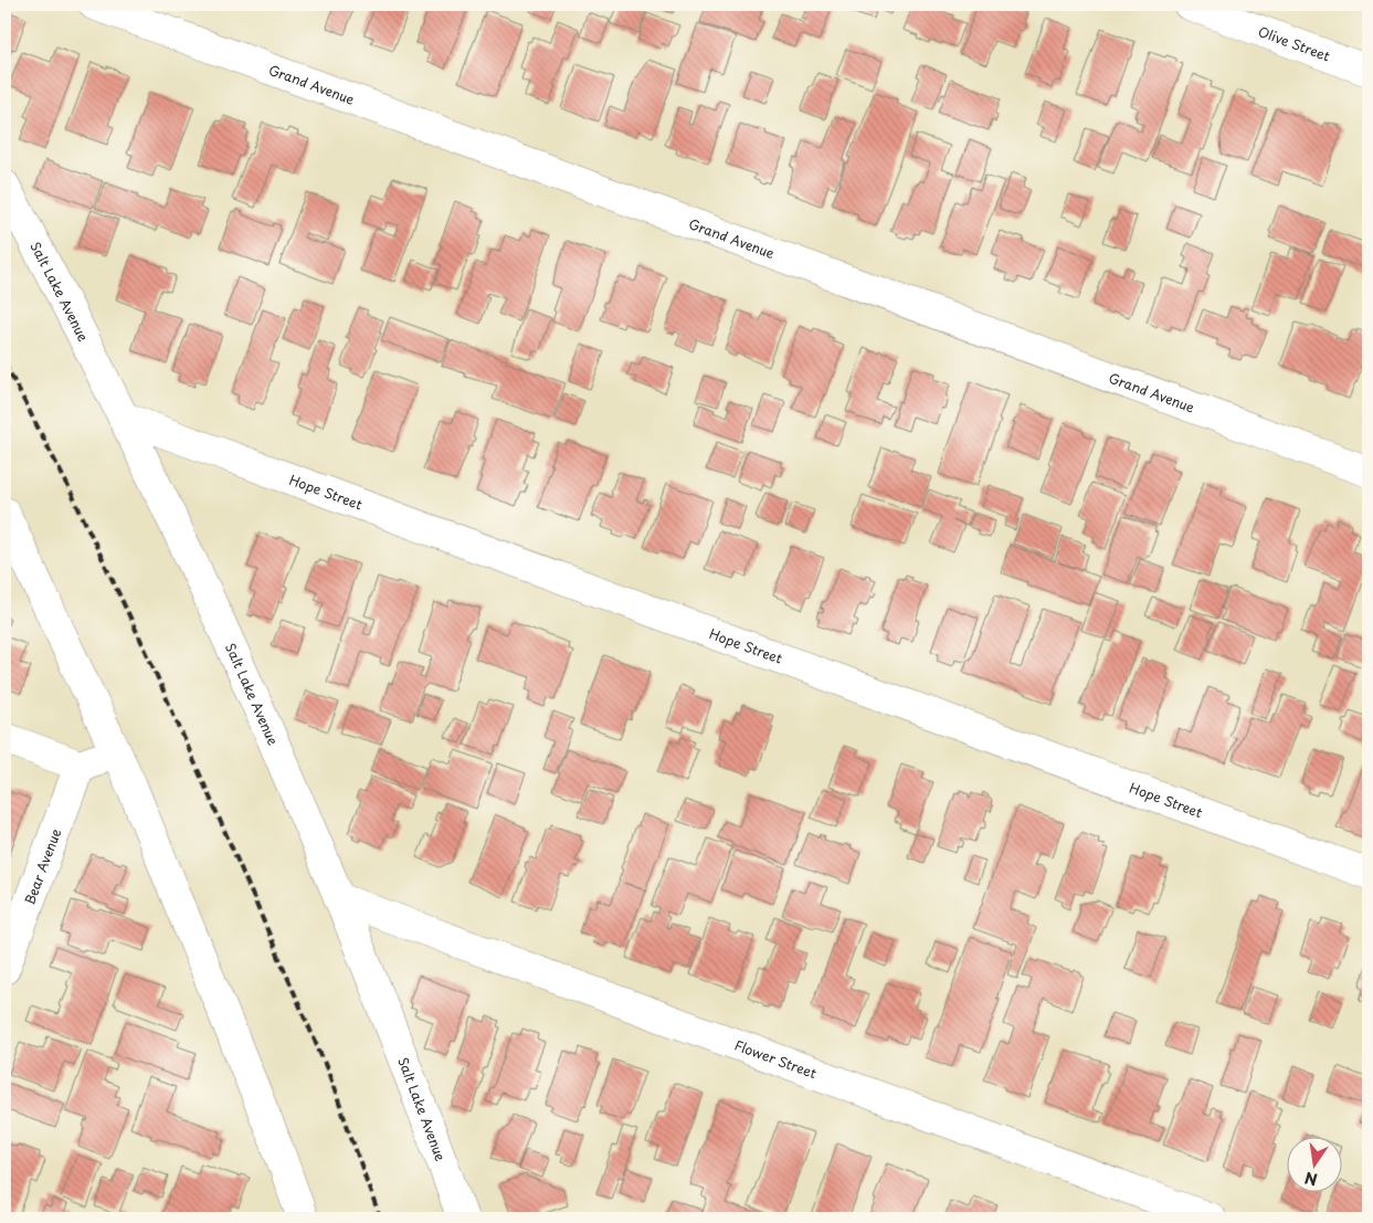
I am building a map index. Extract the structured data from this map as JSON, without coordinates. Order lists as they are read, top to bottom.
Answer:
{
  "streets": {
    "street": [
      "Olive Street",
      "Grand Avenue",
      "Salt Lake Avenue",
      "Hope Street",
      "Bear Avenue",
      "Flower Street"
    ]
  },
  "crossings": [
    ["Salt Lake Avenue", "Hope Street"],
    ["Salt Lake Avenue", "Flower Street"]
  ],
  "north": "bottom"
}
